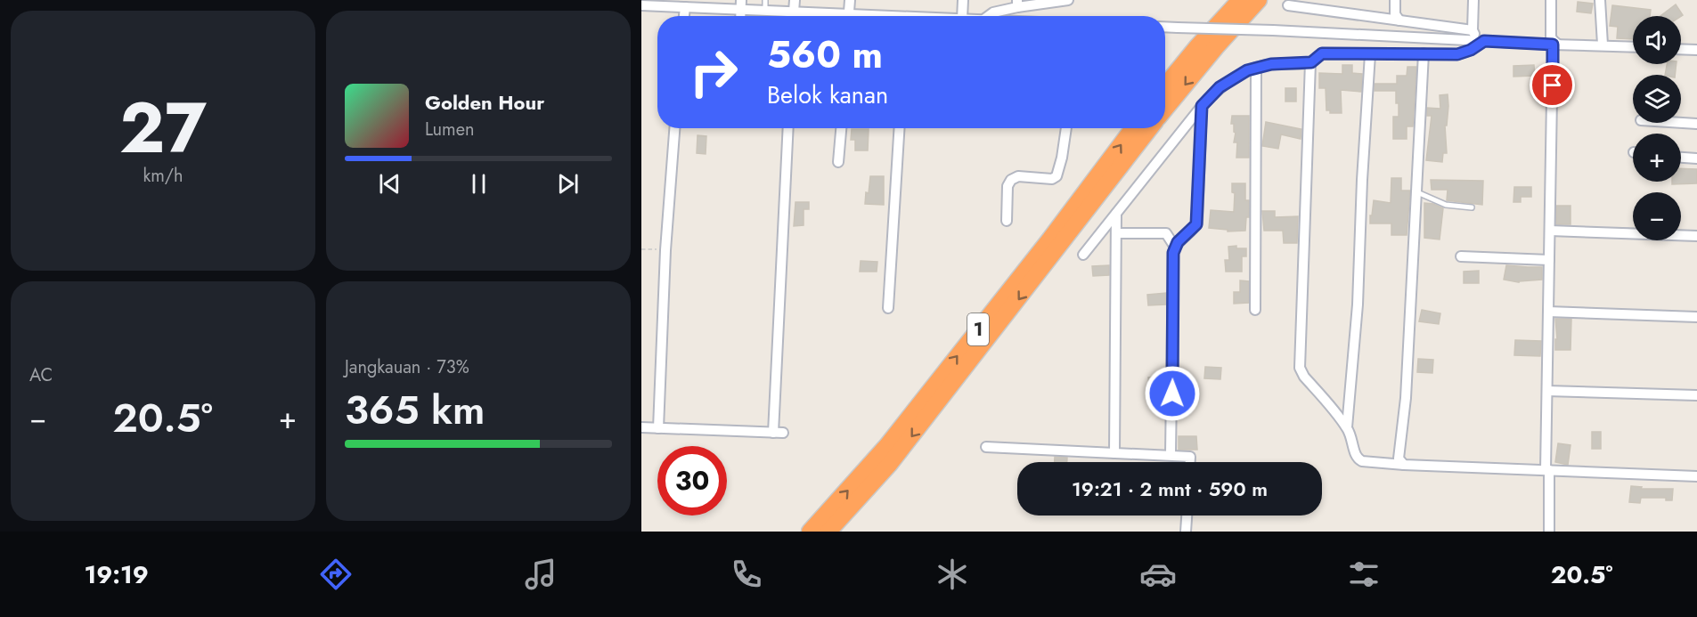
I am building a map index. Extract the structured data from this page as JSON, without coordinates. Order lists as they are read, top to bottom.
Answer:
{
  "streets": {
    "highway": ["1"]
  },
  "page": {
    "tile": [
      ["27", "km/h"],
      "AC",
      ["Jangkauan · 73%", "365 km"]
    ],
    "map_buttons": ["+", "−"],
    "turn": ["560 m", "Belok kanan"],
    "song": ["Golden Hour", "Lumen"],
    "heat": ["−", "20.5°", "+"],
    "limit": "30",
    "trip": "19:21 · 2 mnt · 590 m",
    "tabs": ["19:19", "20.5°"]
  }
}
